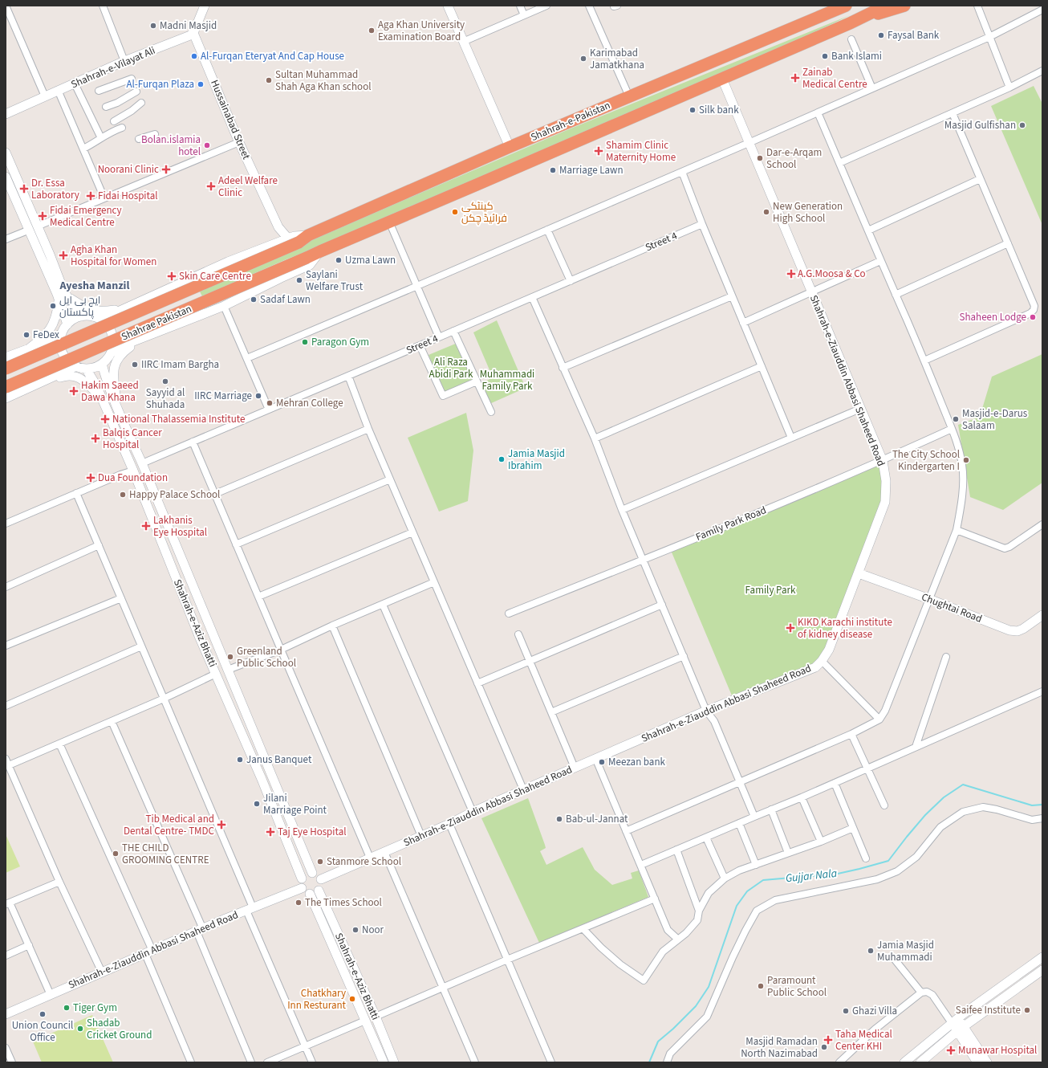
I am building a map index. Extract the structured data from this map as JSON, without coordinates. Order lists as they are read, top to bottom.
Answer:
{
  "streets": {
    "highway": ["Shahrah-e-Pakistan", "Shahrae Pakistan"],
    "main road": [
      "Shahrah-e-Vilayat Ali",
      "Hussainabad Street",
      "Shahrah-e-Ziauddin Abbasi Shaheed Road",
      "Chughtai Road",
      "Shahrah-e-Aziz Bhatti"
    ],
    "street": ["Street 4", "Family Park Road"]
  },
  "crossings": [
    ["Shahrah-e-Vilayat Ali", "Hussainabad Street"],
    ["Hussainabad Street", "Shahrah-e-Pakistan"],
    ["Hussainabad Street", "Shahrae Pakistan"],
    ["Shahrah-e-Pakistan", "Shahrae Pakistan"],
    ["Shahrah-e-Pakistan", "Shahrah-e-Ziauddin Abbasi Shaheed Road"],
    ["Street 4", "Shahrah-e-Aziz Bhatti"],
    ["Shahrah-e-Ziauddin Abbasi Shaheed Road", "Family Park Road"],
    ["Shahrah-e-Ziauddin Abbasi Shaheed Road", "Chughtai Road"],
    ["Shahrah-e-Ziauddin Abbasi Shaheed Road", "Shahrah-e-Aziz Bhatti"]
  ],
  "districts": ["Ayesha Manzil"],
  "water": ["Gujjar Nala"],
  "parks": ["Ali Raza Abidi Park", "Muhammadi Family Park", "Family Park"],
  "places": {
    "other": [
      "Madni Masjid",
      "Aga Khan University Examination Board",
      "Faysal Bank",
      "Al-Furqan Eteryat And Cap House",
      "Bank Islami",
      "Karimabad Jamatkhana",
      "Sultan Muhammad Shah Aga Khan school",
      "Al-Furqan Plaza",
      "Silk bank",
      "Masjid Gulfishan",
      "Bolan.islamia hotel",
      "Dar-e-Arqam School",
      "Marriage Lawn",
      "کینٹکی فرائیڈ چکن",
      "New Generation High School",
      "Uzma Lawn",
      "Saylani Welfare Trust",
      "Sadaf Lawn",
      "ایچ بی ایل پاکستان",
      "Shaheen Lodge",
      "FeDex",
      "Paragon Gym",
      "IIRC Imam Bargha",
      "Sayyid al Shuhada",
      "IIRC Marriage",
      "Mehran College",
      "Masjid-e-Darus Salaam",
      "Jamia Masjid Ibrahim",
      "The City School Kindergarten I",
      "Happy Palace School",
      "Greenland Public School",
      "Janus Banquet",
      "Meezan bank",
      "Jilani Marriage Point",
      "Bab-ul-Jannat",
      "THE CHILD GROOMING CENTRE",
      "Stanmore School",
      "The Times School",
      "Noor",
      "Jamia Masjid Muhammadi",
      "Paramount Public School",
      "Chatkhary Inn Resturant",
      "Tiger Gym",
      "Saifee Institute",
      "Ghazi Villa",
      "Union Council Office",
      "Shadab Cricket Ground",
      "Masjid Ramadan North Nazimabad"
    ],
    "health": [
      "Zainab Medical Centre",
      "Shamim Clinic Maternity Home",
      "Noorani Clinic",
      "Adeel Welfare Clinic",
      "Dr. Essa Laboratory",
      "Fidai Hospital",
      "Fidai Emergency Medical Centre",
      "Agha Khan Hospital for Women",
      "A.G.Moosa & Co",
      "Skin Care Centre",
      "Hakim Saeed Dawa Khana",
      "National Thalassemia Institute",
      "Balqis Cancer Hospital",
      "Dua Foundation",
      "Lakhanis Eye Hospital",
      "KIKD Karachi institute of kidney disease",
      "Tib Medical and Dental Centre- TMDC",
      "Taj Eye Hospital",
      "Taha Medical Center KHI",
      "Munawar Hospital"
    ]
  }
}
